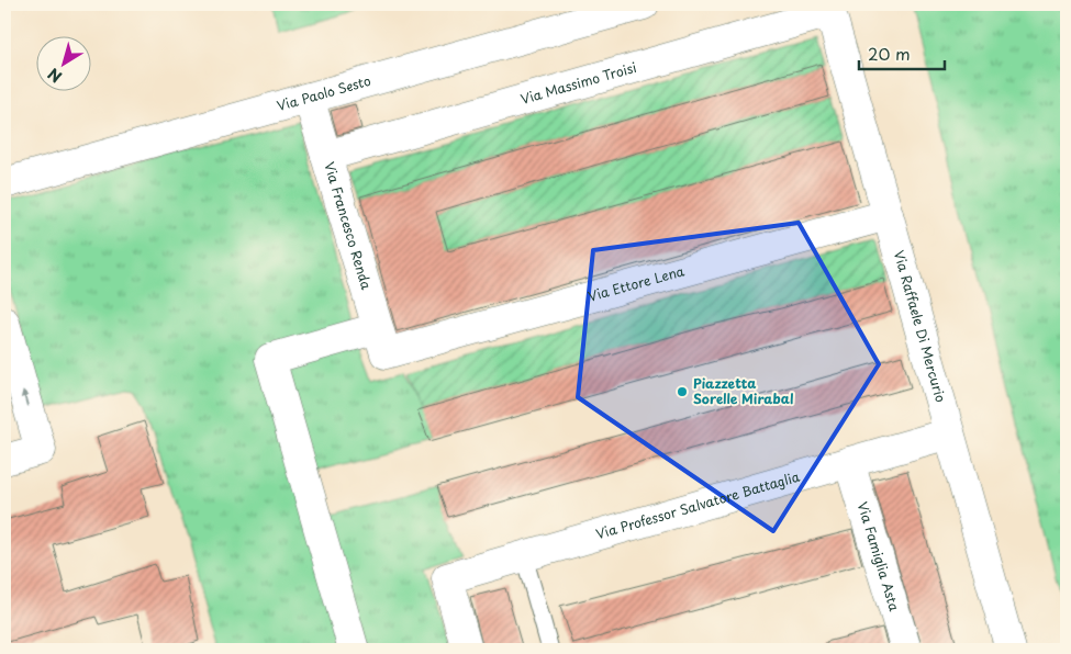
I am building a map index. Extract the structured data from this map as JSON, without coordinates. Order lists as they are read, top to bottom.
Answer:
{
  "streets": {
    "street": [
      "Via Massimo Troisi",
      "Via Paolo Sesto",
      "Via Francesco Renda",
      "Via Ettore Lena",
      "Via Raffaele Di Mercurio",
      "Via Professor Salvatore Battaglia",
      "Via Famiglia Asta"
    ]
  },
  "crossings": [
    ["Via Massimo Troisi", "Via Francesco Renda"],
    ["Via Massimo Troisi", "Via Raffaele Di Mercurio"],
    ["Via Paolo Sesto", "Via Francesco Renda"],
    ["Via Francesco Renda", "Via Ettore Lena"],
    ["Via Ettore Lena", "Via Raffaele Di Mercurio"],
    ["Via Raffaele Di Mercurio", "Via Professor Salvatore Battaglia"],
    ["Via Professor Salvatore Battaglia", "Via Famiglia Asta"]
  ],
  "places": ["Piazzetta Sorelle Mirabal"],
  "scale_bar": "20 m",
  "north": "bottom left"
}
